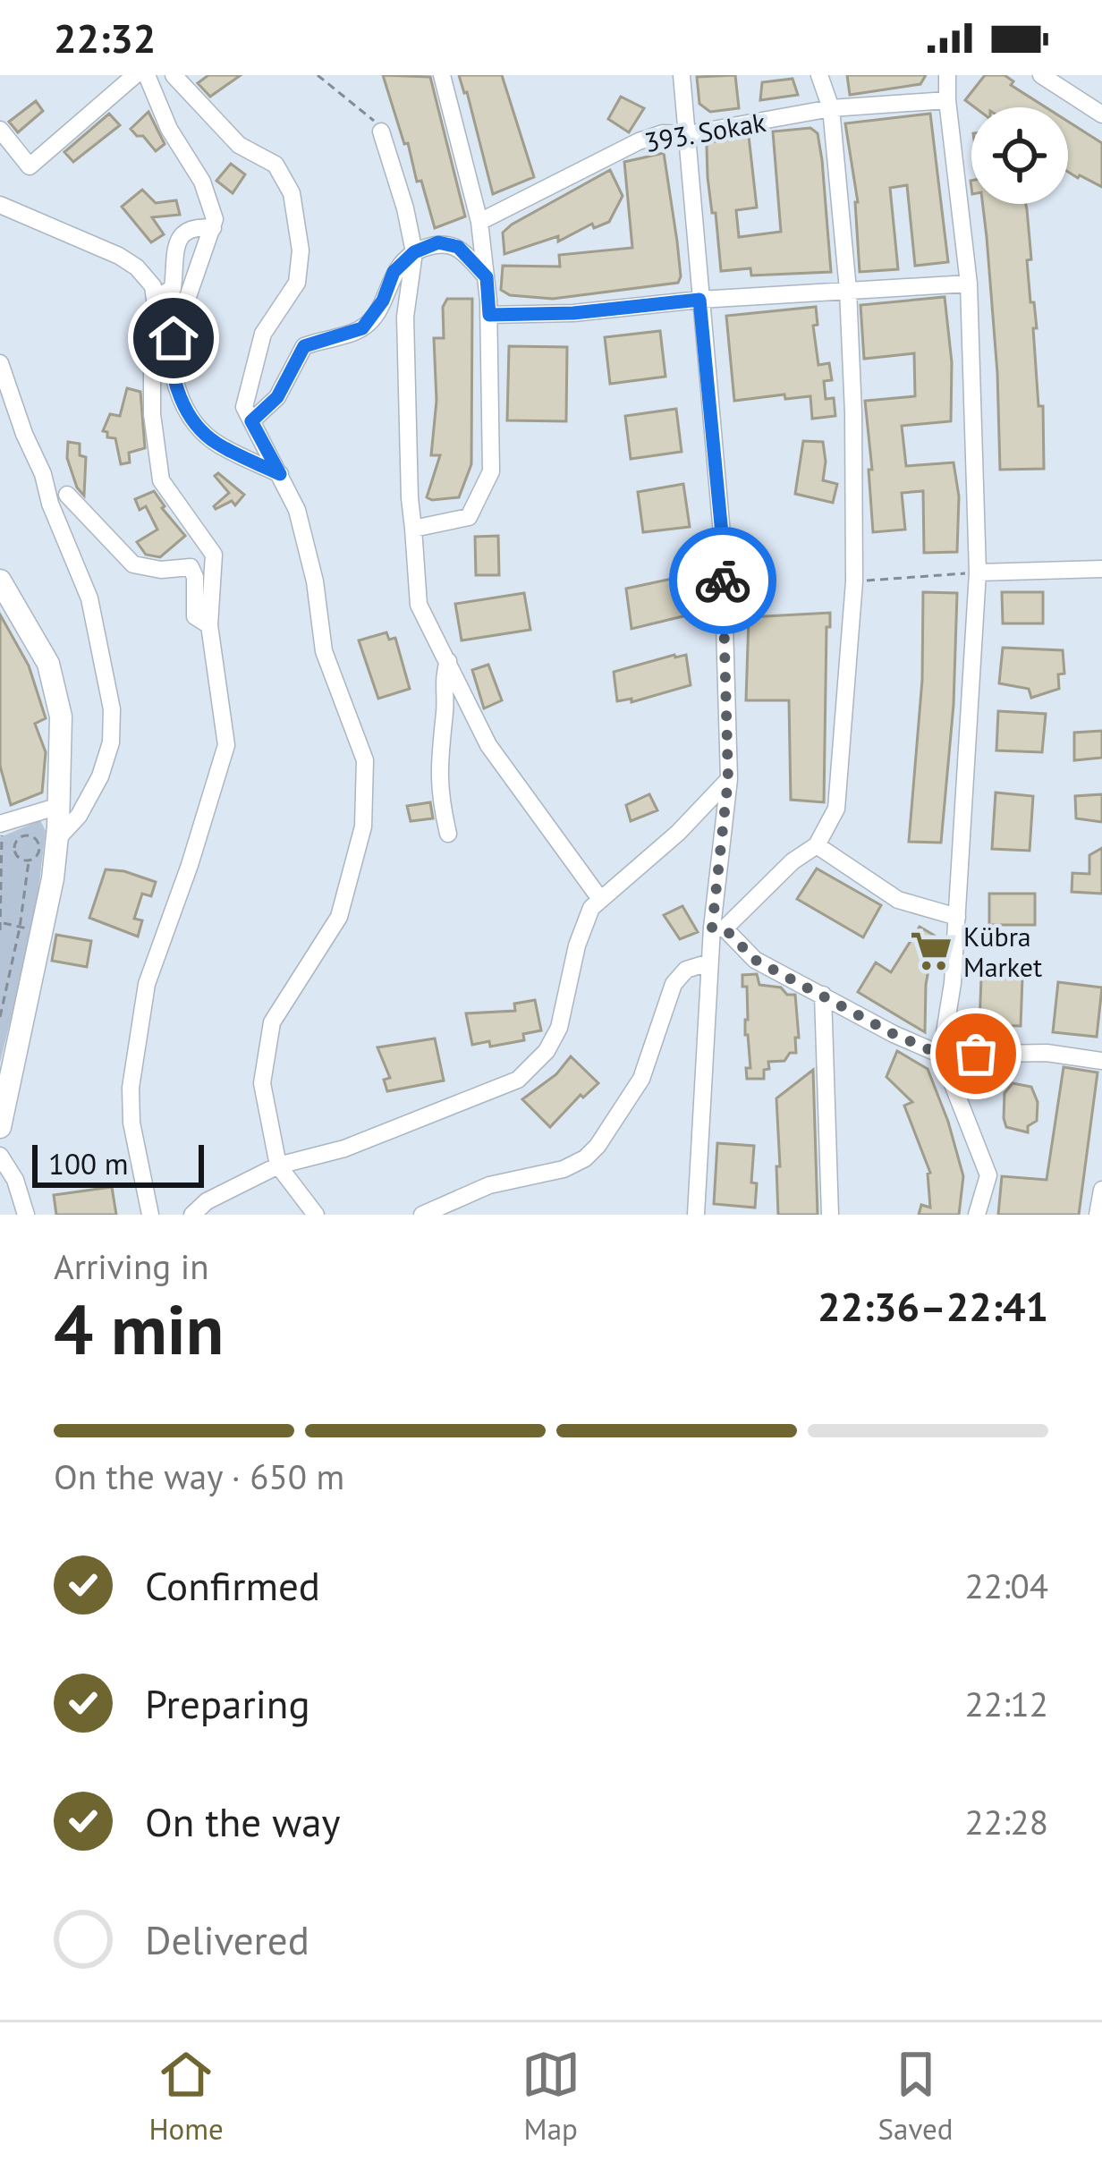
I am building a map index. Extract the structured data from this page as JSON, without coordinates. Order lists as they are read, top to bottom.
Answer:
{
  "streets": {
    "street": ["393. Sokak"]
  },
  "places": {
    "supermarket": ["Kübra Market"]
  },
  "scale_bar": "100 m",
  "page": {
    "status": "22:32",
    "scale": "100 m",
    "heading": ["4 min", "Arriving in", "22:36–22:41"],
    "bar": "On the way · 650 m",
    "list": [
      ["Confirmed", "22:04"],
      ["Preparing", "22:12"],
      ["On the way", "22:28"],
      "Delivered"
    ],
    "tabs": ["Home", "Map", "Saved"]
  }
}
